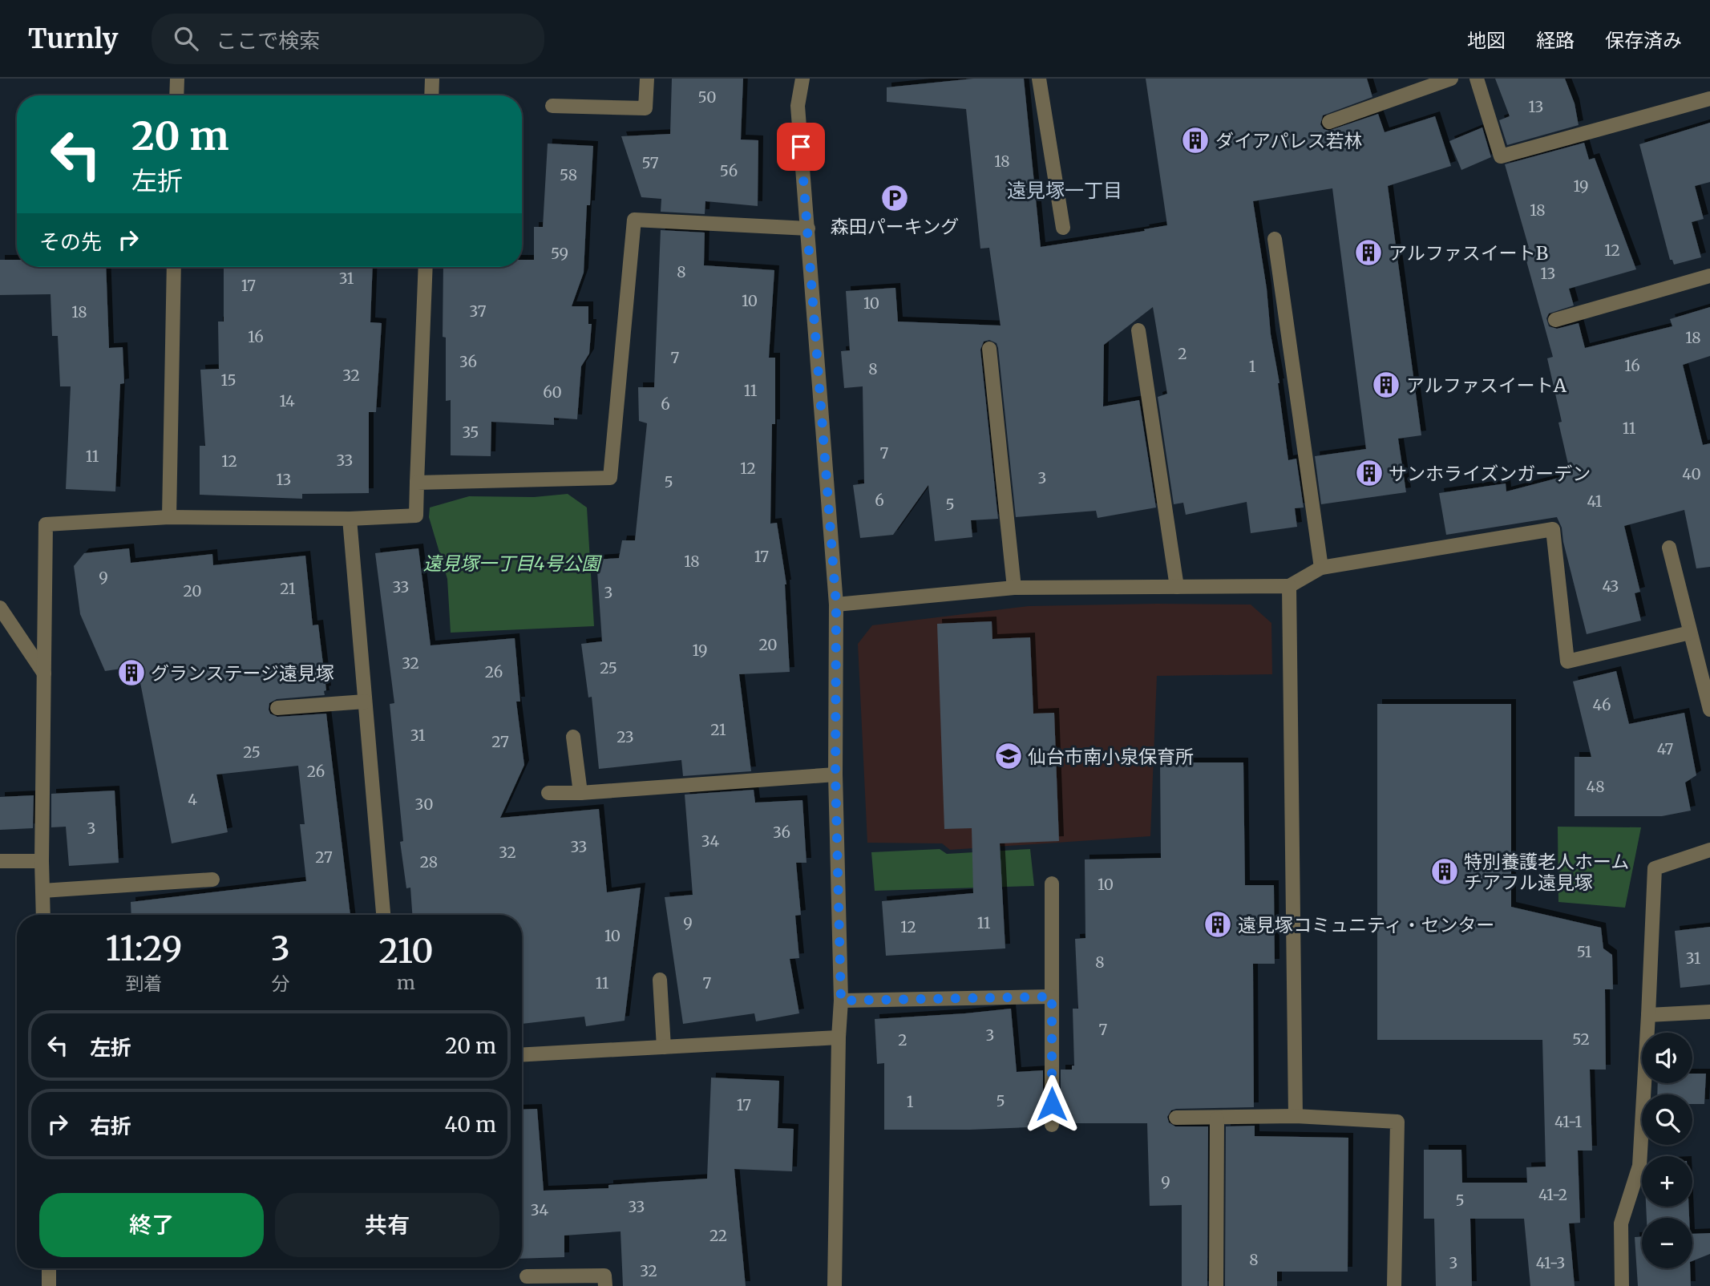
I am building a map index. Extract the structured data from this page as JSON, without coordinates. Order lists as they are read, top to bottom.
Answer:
{
  "districts": ["遠見塚一丁目"],
  "parks": ["遠見塚一丁目4号公園"],
  "places": {
    "building": [
      "ダイアパレス若林",
      "アルファスイートB",
      "アルファスイートA",
      "サンホライズンガーデン",
      "グランステージ遠見塚",
      "特別養護老人ホーム チアフル遠見塚",
      "遠見塚コミュニティ・センター"
    ],
    "parking": ["森田パーキング"],
    "school or university": ["仙台市南小泉保育所"]
  },
  "house_numbers": [
    "50",
    "13",
    "18",
    "57",
    "56",
    "58",
    "19",
    "18",
    "12",
    "59",
    "8",
    "13",
    "31",
    "17",
    "10",
    "10",
    "37",
    "18",
    "16",
    "18",
    "2",
    "7",
    "36",
    "16",
    "1",
    "8",
    "32",
    "15",
    "11",
    "60",
    "14",
    "6",
    "11",
    "35",
    "7",
    "11",
    "33",
    "12",
    "12",
    "40",
    "3",
    "13",
    "5",
    "6",
    "41",
    "5",
    "17",
    "18",
    "9",
    "43",
    "33",
    "21",
    "20",
    "3",
    "20",
    "19",
    "32",
    "25",
    "26",
    "46",
    "21",
    "31",
    "23",
    "27",
    "47",
    "25",
    "26",
    "48",
    "4",
    "30",
    "3",
    "36",
    "34",
    "33",
    "32",
    "27",
    "28",
    "10",
    "9",
    "11",
    "12",
    "10",
    "51",
    "31",
    "8",
    "11",
    "7",
    "7",
    "3",
    "52",
    "2",
    "5",
    "1",
    "17",
    "41-1",
    "9",
    "41-2",
    "5",
    "33",
    "34",
    "22",
    "8",
    "3",
    "41-3",
    "32"
  ],
  "page": {
    "header": "Turnly",
    "search": "ここで検索",
    "nav": ["地図", "経路", "保存済み"],
    "turn": ["20 m", "左折"],
    "then": "その先",
    "eta": [
      "11:29",
      "到着",
      "3",
      "分",
      "210",
      "m"
    ],
    "list": [
      {
        "name": "左折",
        "value": "20 m"
      },
      {
        "name": "右折",
        "value": "40 m"
      }
    ],
    "map_buttons": ["+", "−"],
    "buttons": ["終了", "共有"]
  }
}
